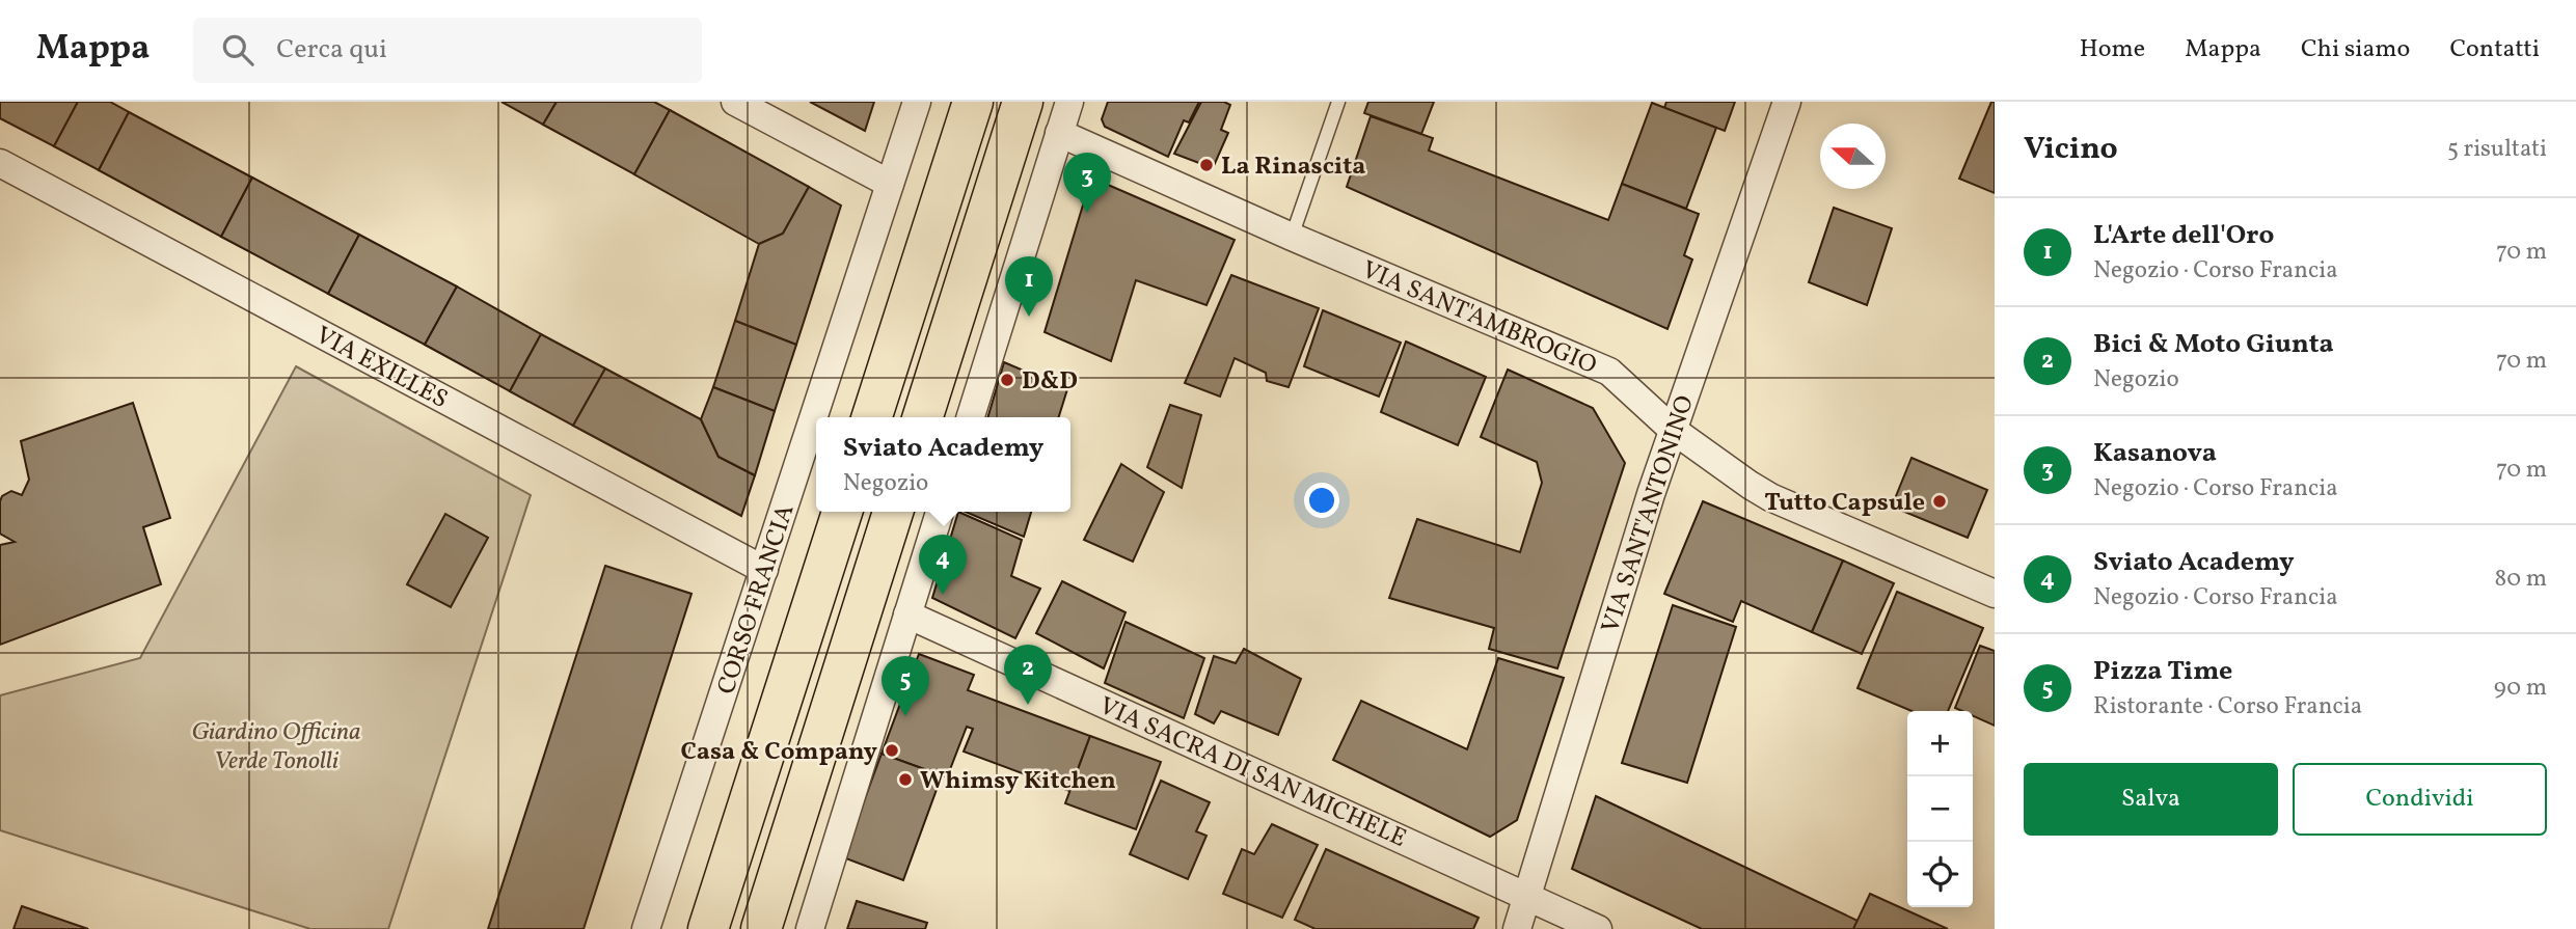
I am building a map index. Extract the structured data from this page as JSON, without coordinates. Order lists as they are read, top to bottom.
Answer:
{
  "streets": {
    "street": [
      "VIA SANT'AMBROGIO",
      "VIA EXILLES",
      "VIA SANT'ANTONINO",
      "CORSO FRANCIA",
      "VIA SACRA DI SAN MICHELE"
    ]
  },
  "crossings": [
    ["VIA SANT'AMBROGIO", "VIA SANT'ANTONINO"],
    ["VIA EXILLES", "CORSO FRANCIA"],
    ["VIA SANT'ANTONINO", "VIA SACRA DI SAN MICHELE"]
  ],
  "parks": ["Giardino Officina Verde Tonolli"],
  "places": [
    "La Rinascita",
    "D&D",
    "Tutto Capsule",
    "Casa & Company",
    "Whimsy Kitchen"
  ],
  "north": "left",
  "page": {
    "header": "Mappa",
    "search": "Cerca qui",
    "nav": [
      "Home",
      "Mappa",
      "Chi siamo",
      "Contatti"
    ],
    "heading": ["Vicino", "5 risultati"],
    "pins": [
      "3",
      "1",
      "4",
      "2",
      "5"
    ],
    "list": [
      {
        "mark": "1",
        "name": "L'Arte dell'Oro",
        "note": "Negozio · Corso Francia",
        "value": "70 m"
      },
      {
        "mark": "2",
        "name": "Bici & Moto Giunta",
        "note": "Negozio",
        "value": "70 m"
      },
      {
        "mark": "3",
        "name": "Kasanova",
        "note": "Negozio · Corso Francia",
        "value": "70 m"
      },
      {
        "mark": "4",
        "name": "Sviato Academy",
        "note": "Negozio · Corso Francia",
        "value": "80 m"
      },
      {
        "mark": "5",
        "name": "Pizza Time",
        "note": "Ristorante · Corso Francia",
        "value": "90 m"
      }
    ],
    "popup": ["Sviato Academy", "Negozio"],
    "map_buttons": ["+", "−"],
    "buttons": ["Salva", "Condividi"]
  }
}
